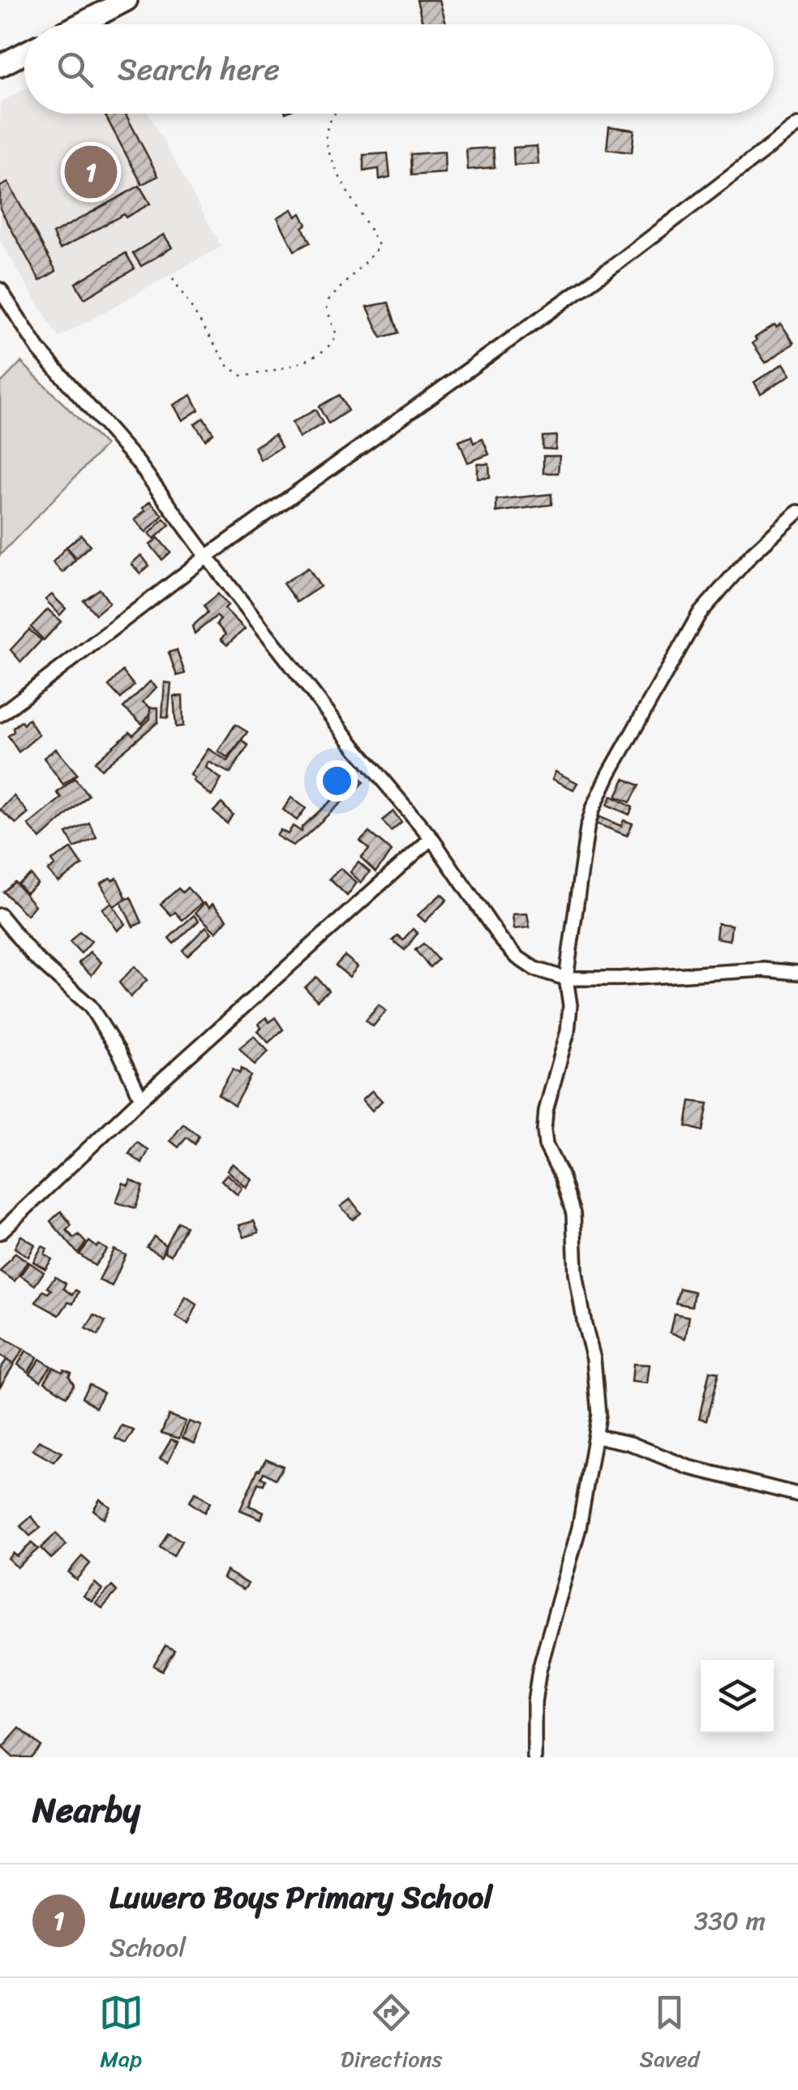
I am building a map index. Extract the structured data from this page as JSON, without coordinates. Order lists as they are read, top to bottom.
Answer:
{
  "page": {
    "search": "Search here",
    "pins": "1",
    "heading": "Nearby",
    "list": [
      {
        "mark": "1",
        "name": "Luwero Boys Primary School",
        "note": "School",
        "value": "330 m"
      }
    ],
    "nav": ["Map", "Directions", "Saved"]
  }
}
